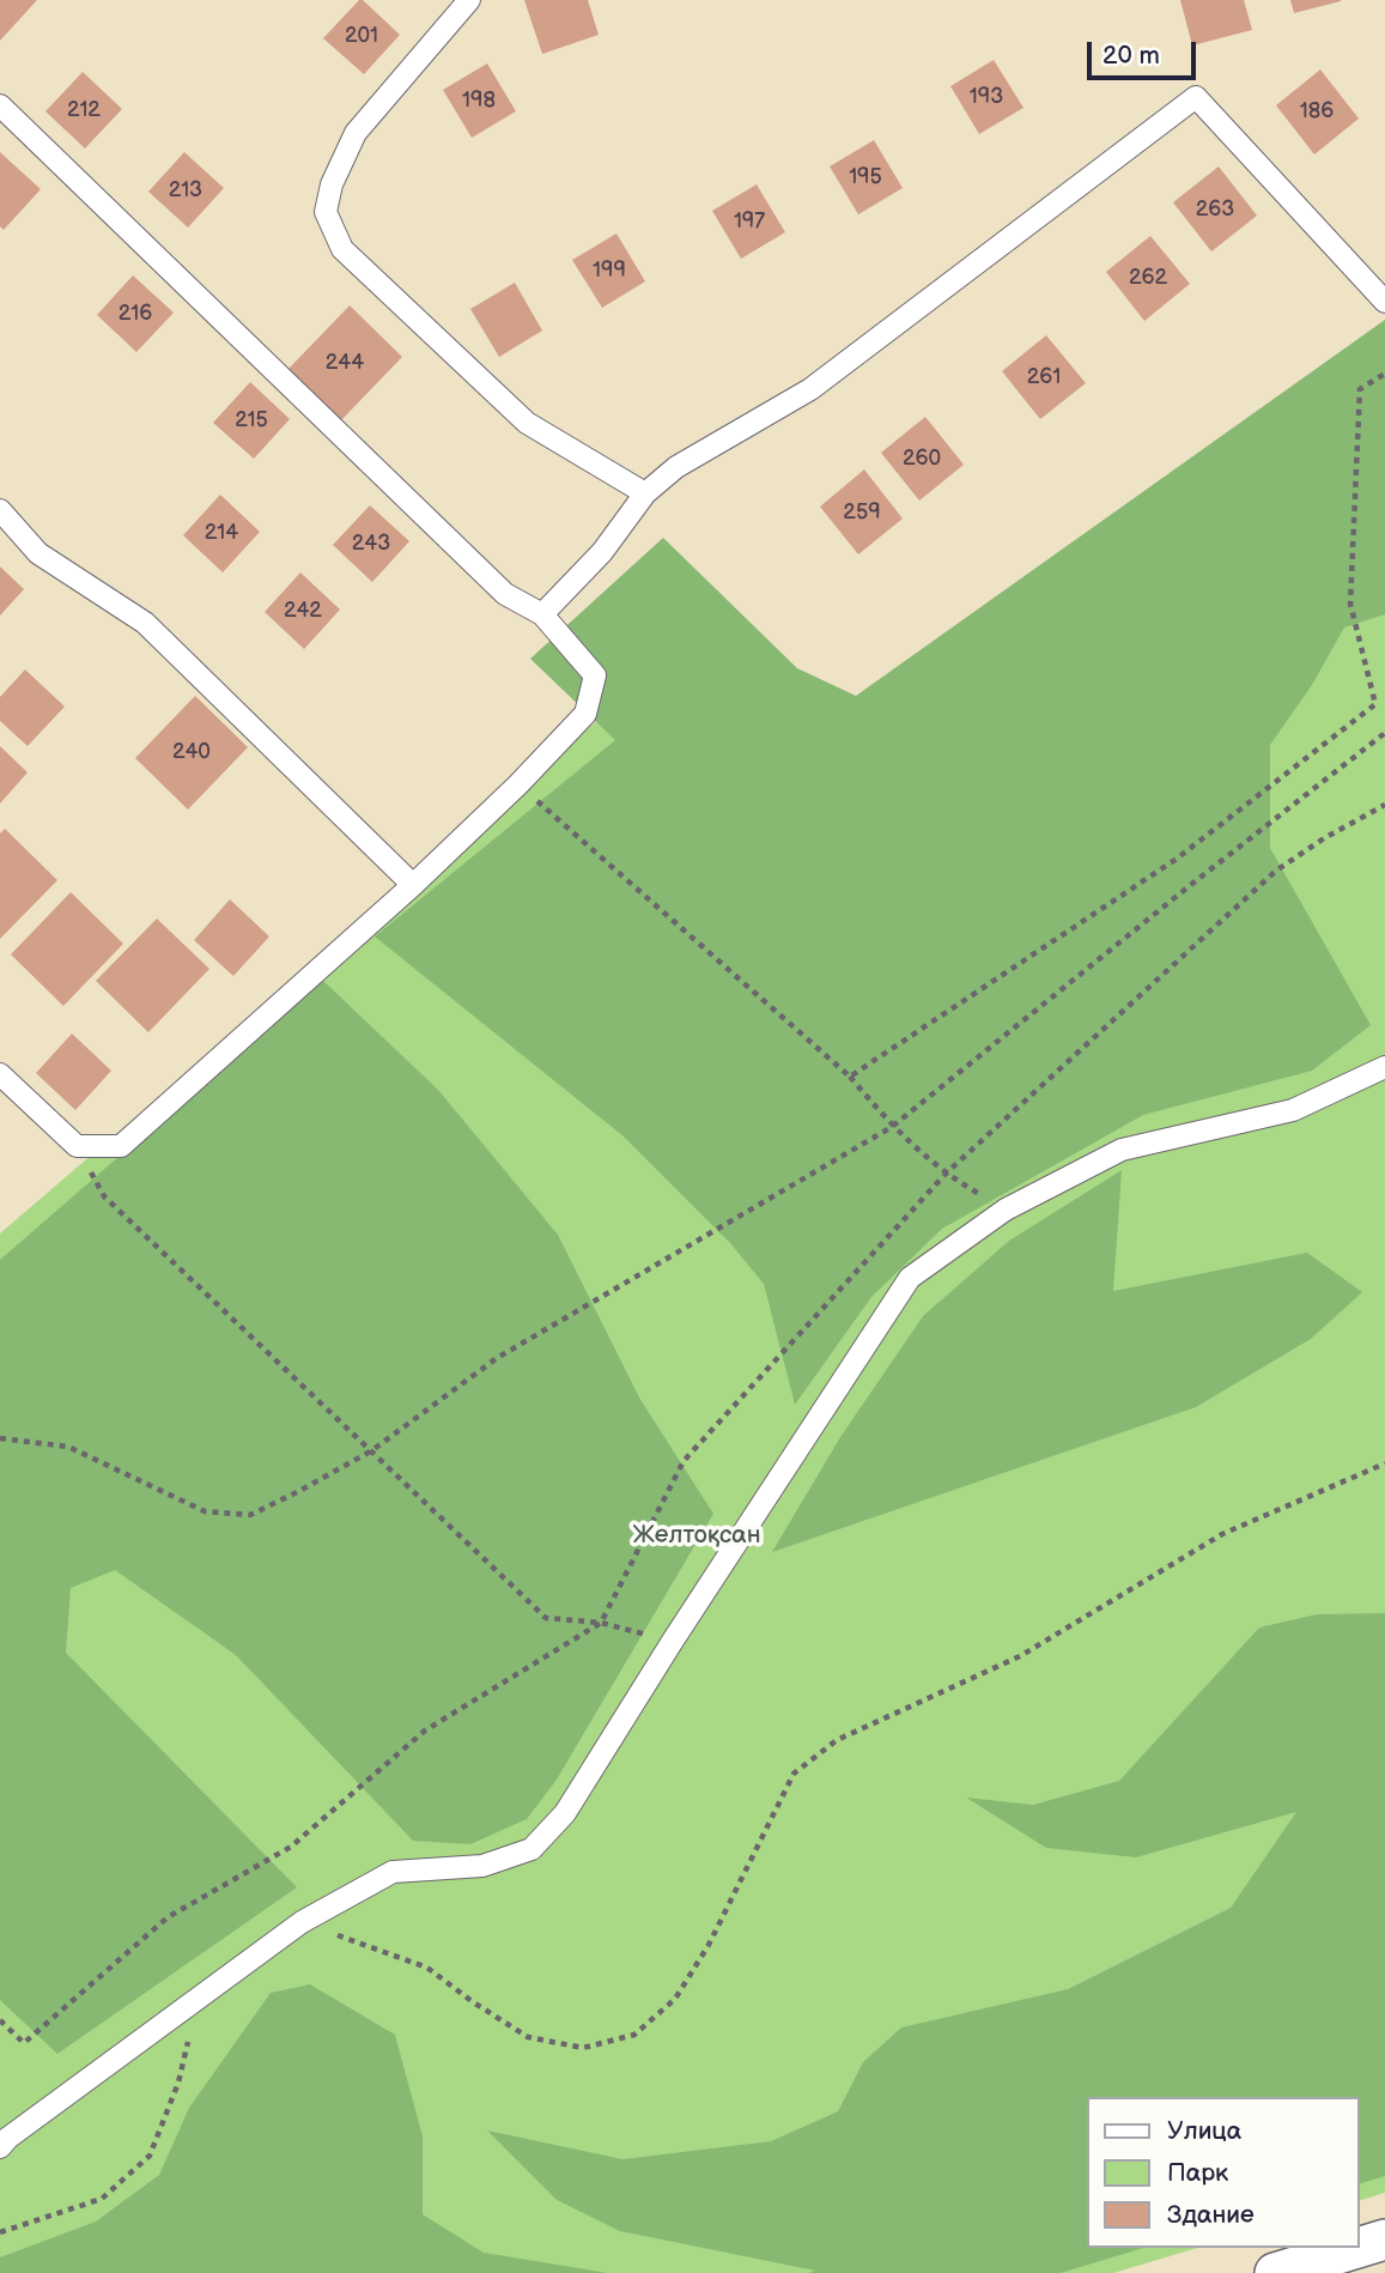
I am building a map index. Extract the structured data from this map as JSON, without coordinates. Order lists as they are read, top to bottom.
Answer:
{
  "parks": ["Желтоқсан"],
  "house_numbers": [
    "201",
    "193",
    "198",
    "212",
    "186",
    "195",
    "213",
    "263",
    "197",
    "199",
    "262",
    "216",
    "244",
    "261",
    "215",
    "260",
    "259",
    "214",
    "243",
    "242",
    "240"
  ],
  "legend": ["Улица", "Парк", "Здание"],
  "scale_bar": "20 m"
}
